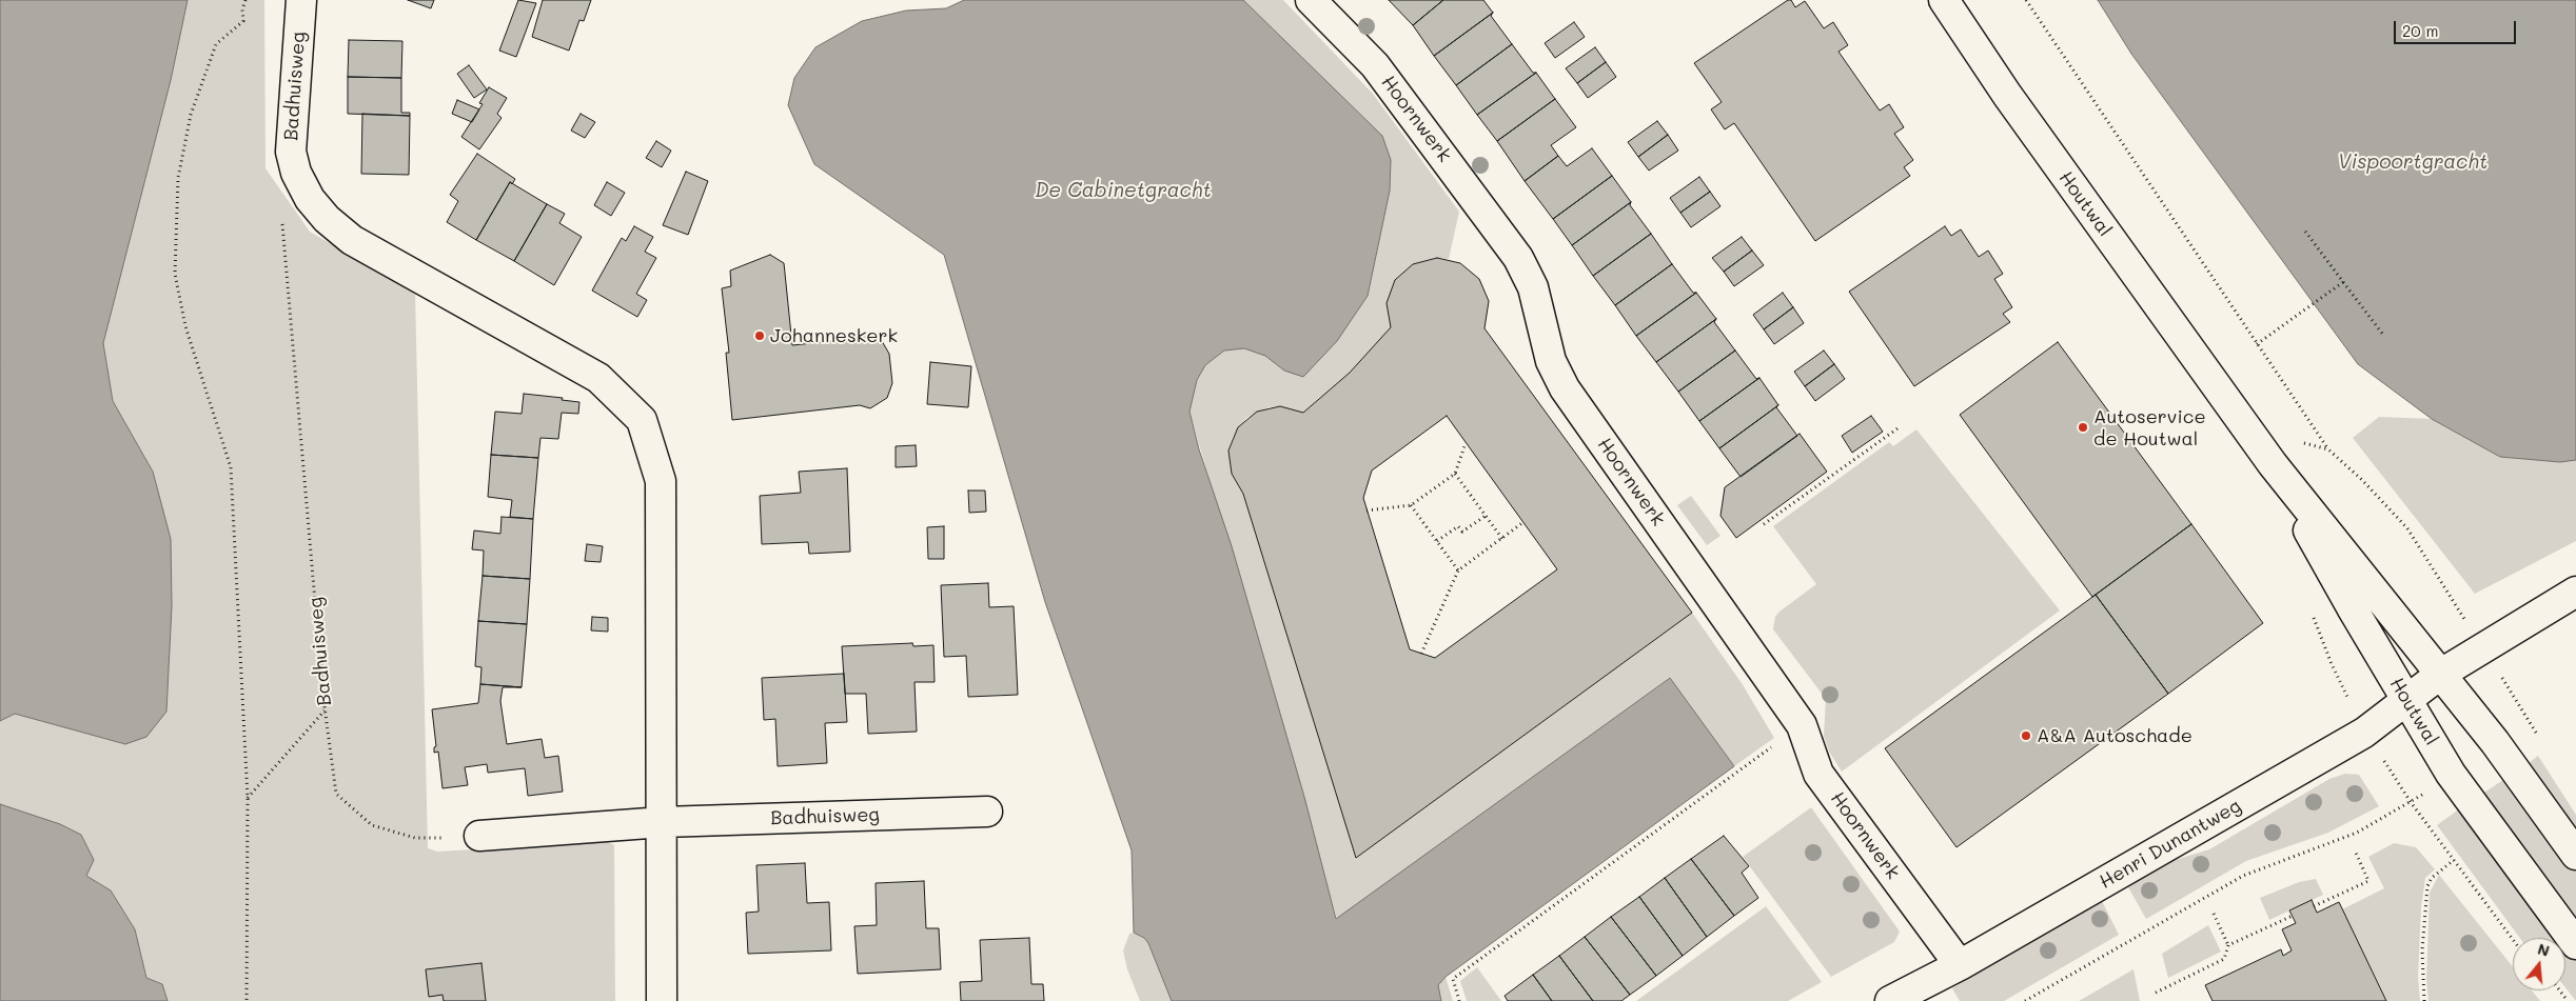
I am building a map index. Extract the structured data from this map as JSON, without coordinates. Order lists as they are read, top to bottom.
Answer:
{
  "streets": {
    "street": [
      "Badhuisweg",
      "Hoornwerk",
      "Houtwal",
      "Henri Dunantweg"
    ]
  },
  "crossings": [
    ["Hoornwerk", "Henri Dunantweg"],
    ["Houtwal", "Henri Dunantweg"]
  ],
  "water": ["Vispoortgracht", "De Cabinetgracht"],
  "places": ["Johanneskerk", "Autoservice de Houtwal", "A&A Autoschade"],
  "scale_bar": "20 m",
  "north": "top"
}
